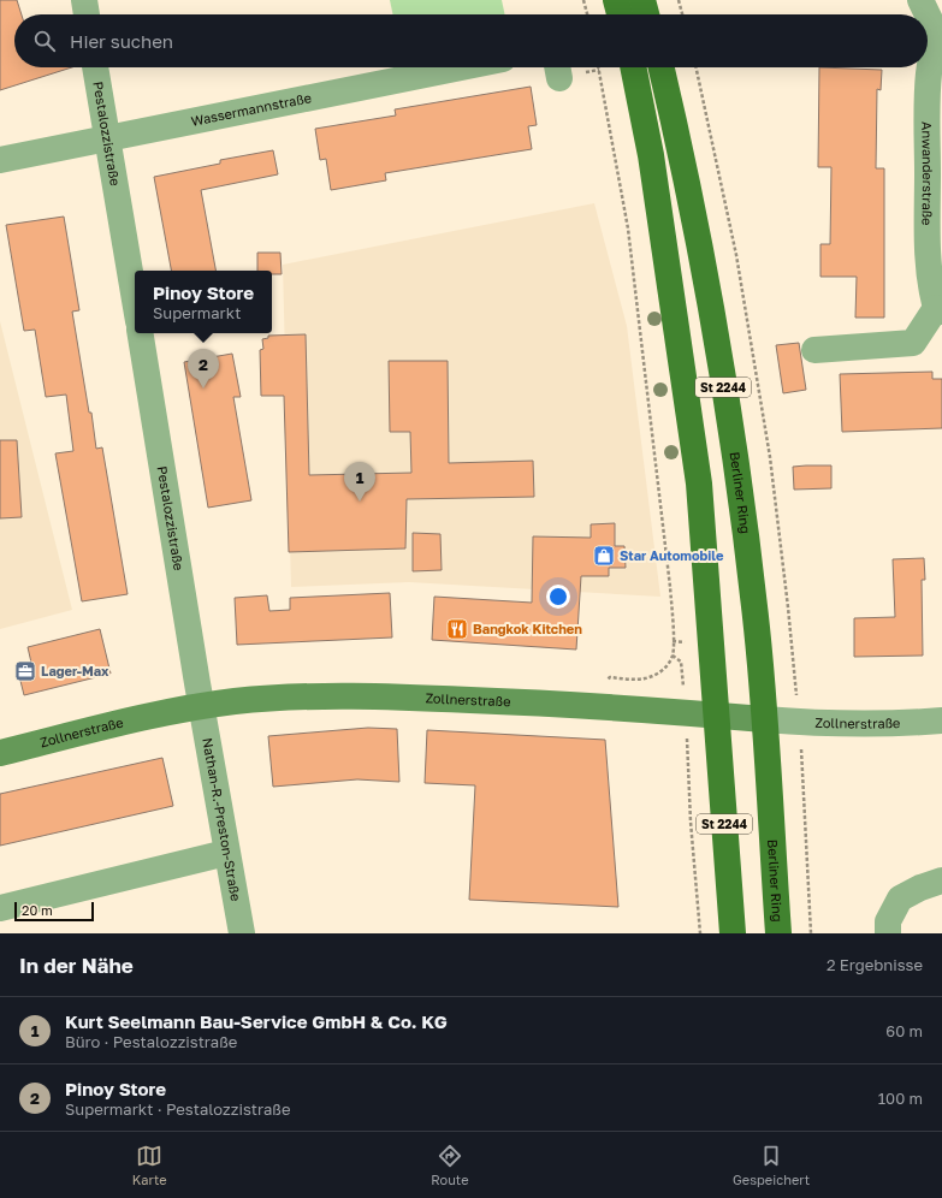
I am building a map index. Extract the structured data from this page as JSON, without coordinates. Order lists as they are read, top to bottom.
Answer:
{
  "streets": {
    "main road": ["St 2244", "Berliner Ring"],
    "street": [
      "Wassermannstraße",
      "Pestalozzistraße",
      "Anwanderstraße",
      "Zollnerstraße",
      "Nathan-R.-Preston-Straße"
    ]
  },
  "crossings": [
    ["Wassermannstraße", "Pestalozzistraße"],
    ["Pestalozzistraße", "Zollnerstraße"],
    ["Pestalozzistraße", "Nathan-R.-Preston-Straße"],
    ["St 2244", "Zollnerstraße"],
    ["Berliner Ring", "Zollnerstraße"],
    ["Zollnerstraße", "Nathan-R.-Preston-Straße"]
  ],
  "places": {
    "shop": ["Star Automobile"],
    "restaurant": ["Bangkok Kitchen"],
    "office": ["Lager-Max"]
  },
  "scale_bar": "20 m",
  "page": {
    "search": "Hier suchen",
    "popup": ["Pinoy Store", "Supermarkt"],
    "pins": ["2", "1"],
    "scale": "20 m",
    "heading": ["In der Nähe", "2 Ergebnisse"],
    "list": [
      {
        "mark": "1",
        "name": "Kurt Seelmann Bau-Service GmbH & Co. KG",
        "note": "Büro · Pestalozzistraße",
        "value": "60 m"
      },
      {
        "mark": "2",
        "name": "Pinoy Store",
        "note": "Supermarkt · Pestalozzistraße",
        "value": "100 m"
      }
    ],
    "nav": ["Karte", "Route", "Gespeichert"]
  }
}
